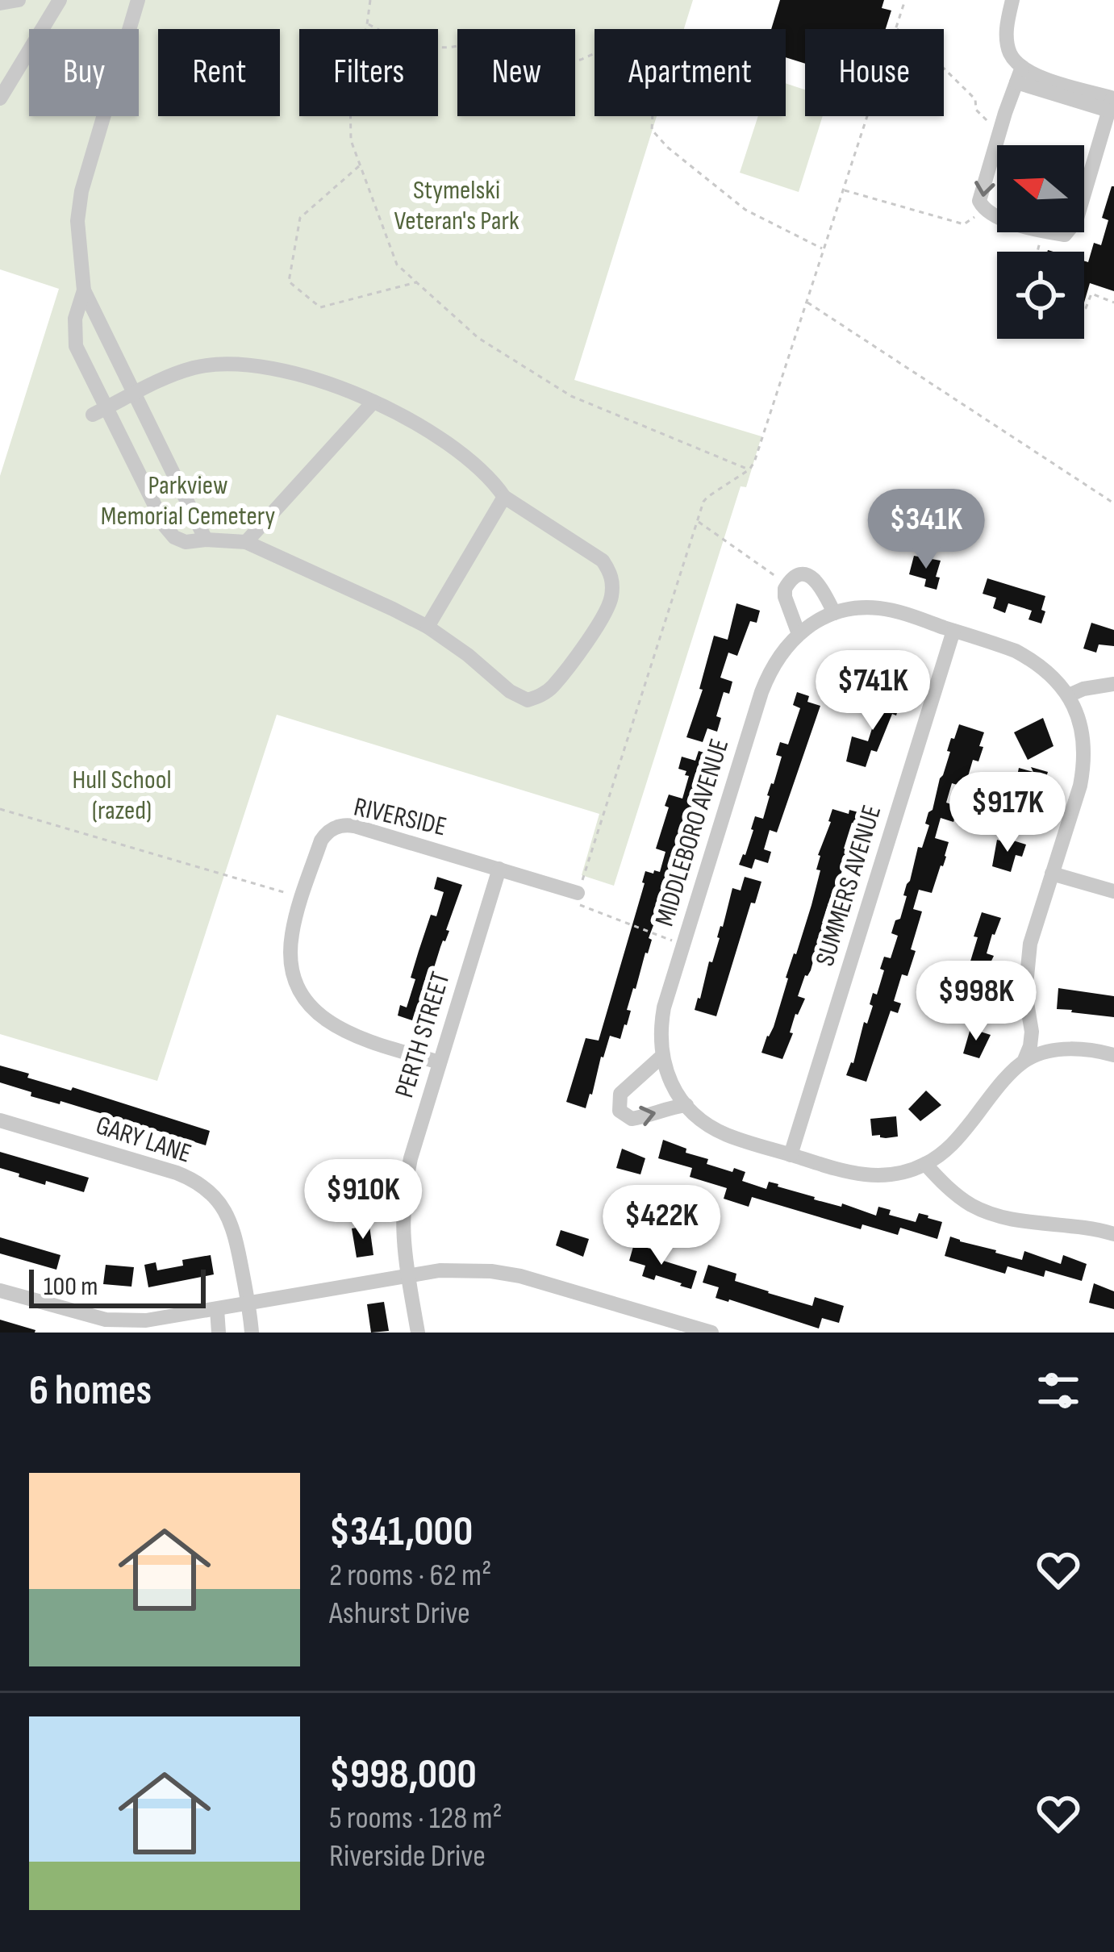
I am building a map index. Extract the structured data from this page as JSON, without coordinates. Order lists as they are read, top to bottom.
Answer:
{
  "streets": {
    "street": [
      "RIVERSIDE",
      "MIDDLEBORO AVENUE",
      "SUMMERS AVENUE",
      "PERTH STREET",
      "GARY LANE"
    ]
  },
  "crossings": [
    ["RIVERSIDE", "PERTH STREET"],
    ["MIDDLEBORO AVENUE", "SUMMERS AVENUE"]
  ],
  "parks": ["Stymelski Veteran's Park", "Parkview Memorial Cemetery", "Hull School (razed)"],
  "scale_bar": "100 m",
  "north": "left",
  "page": {
    "chip": [
      "Buy",
      "Rent",
      "Filters",
      "New",
      "Apartment",
      "House"
    ],
    "price": [
      "$341K",
      "$741K",
      "$917K",
      "$998K",
      "$910K",
      "$422K"
    ],
    "scale": "100 m",
    "heading": "6 homes",
    "list": [
      {
        "name": "$341,000",
        "note": "2 rooms · 62 m² · Ashurst Drive"
      },
      {
        "name": "$998,000",
        "note": "5 rooms · 128 m² · Riverside Drive"
      }
    ]
  }
}
